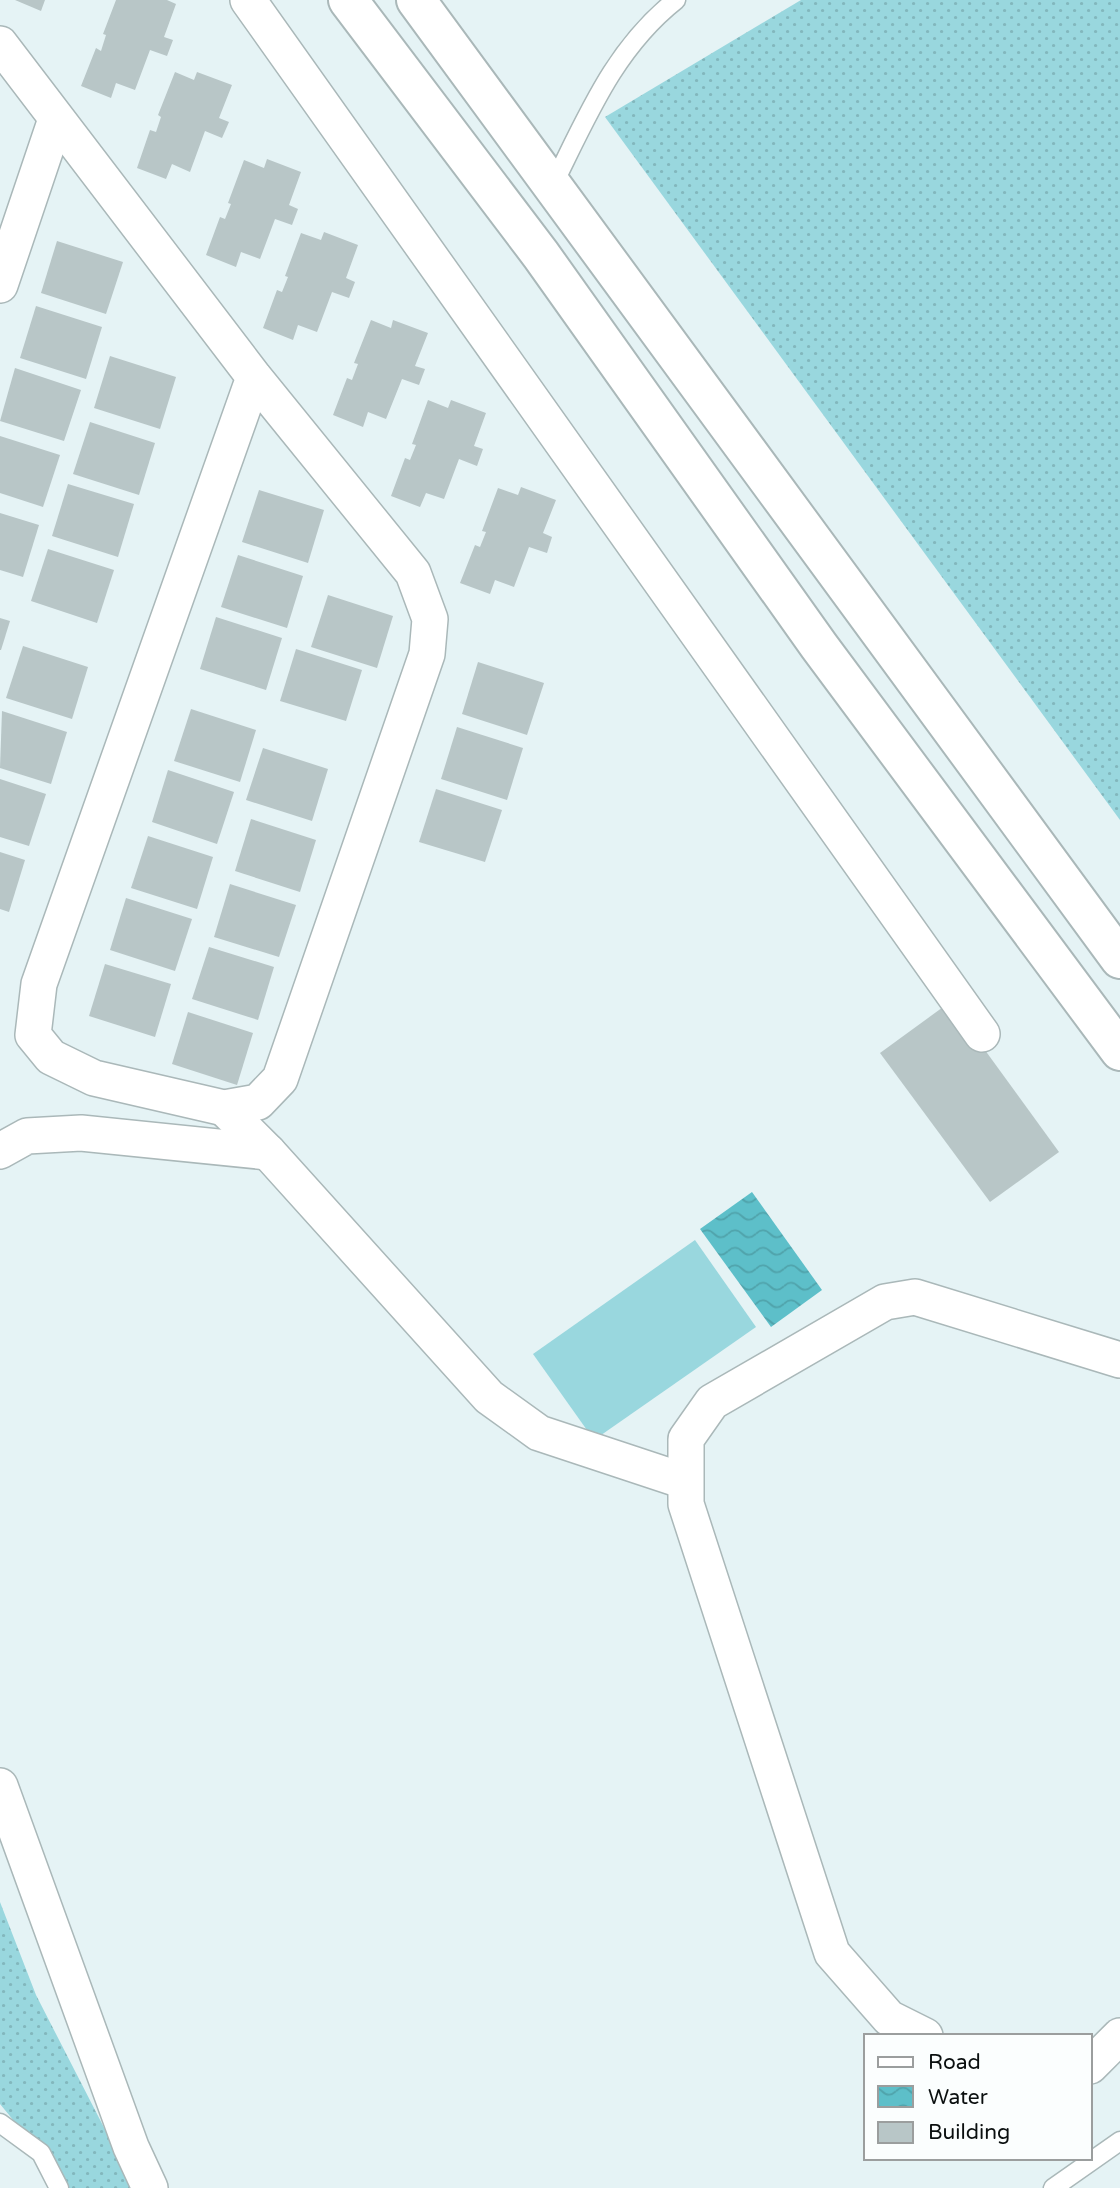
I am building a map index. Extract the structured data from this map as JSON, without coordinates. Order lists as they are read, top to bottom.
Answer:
{
  "legend": ["Road", "Water", "Building"]
}
